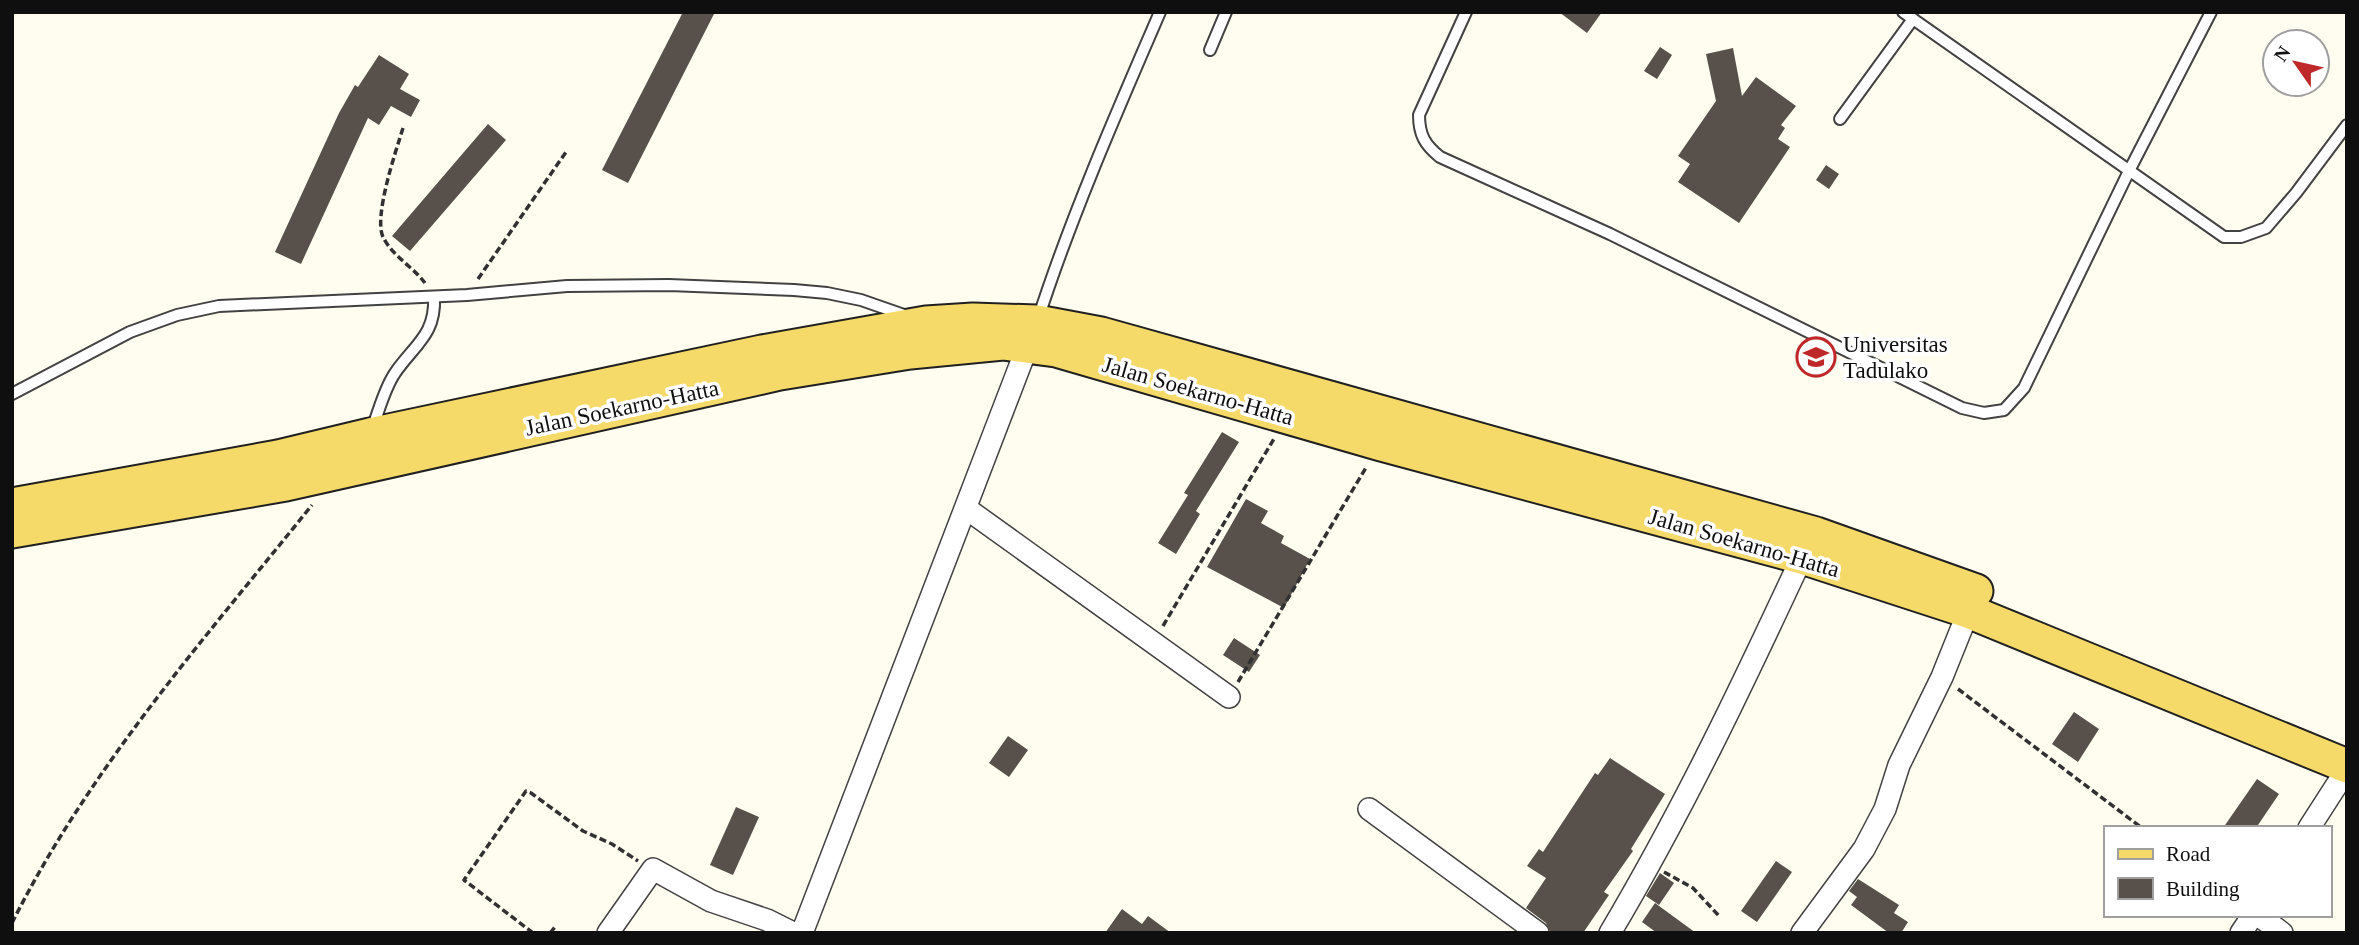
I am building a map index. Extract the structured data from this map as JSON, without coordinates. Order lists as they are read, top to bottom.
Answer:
{
  "streets": {
    "main road": ["Jalan Soekarno-Hatta"]
  },
  "places": {
    "school or university": ["Universitas Tadulako"]
  },
  "legend": ["Road", "Building"],
  "north": "top left"
}
